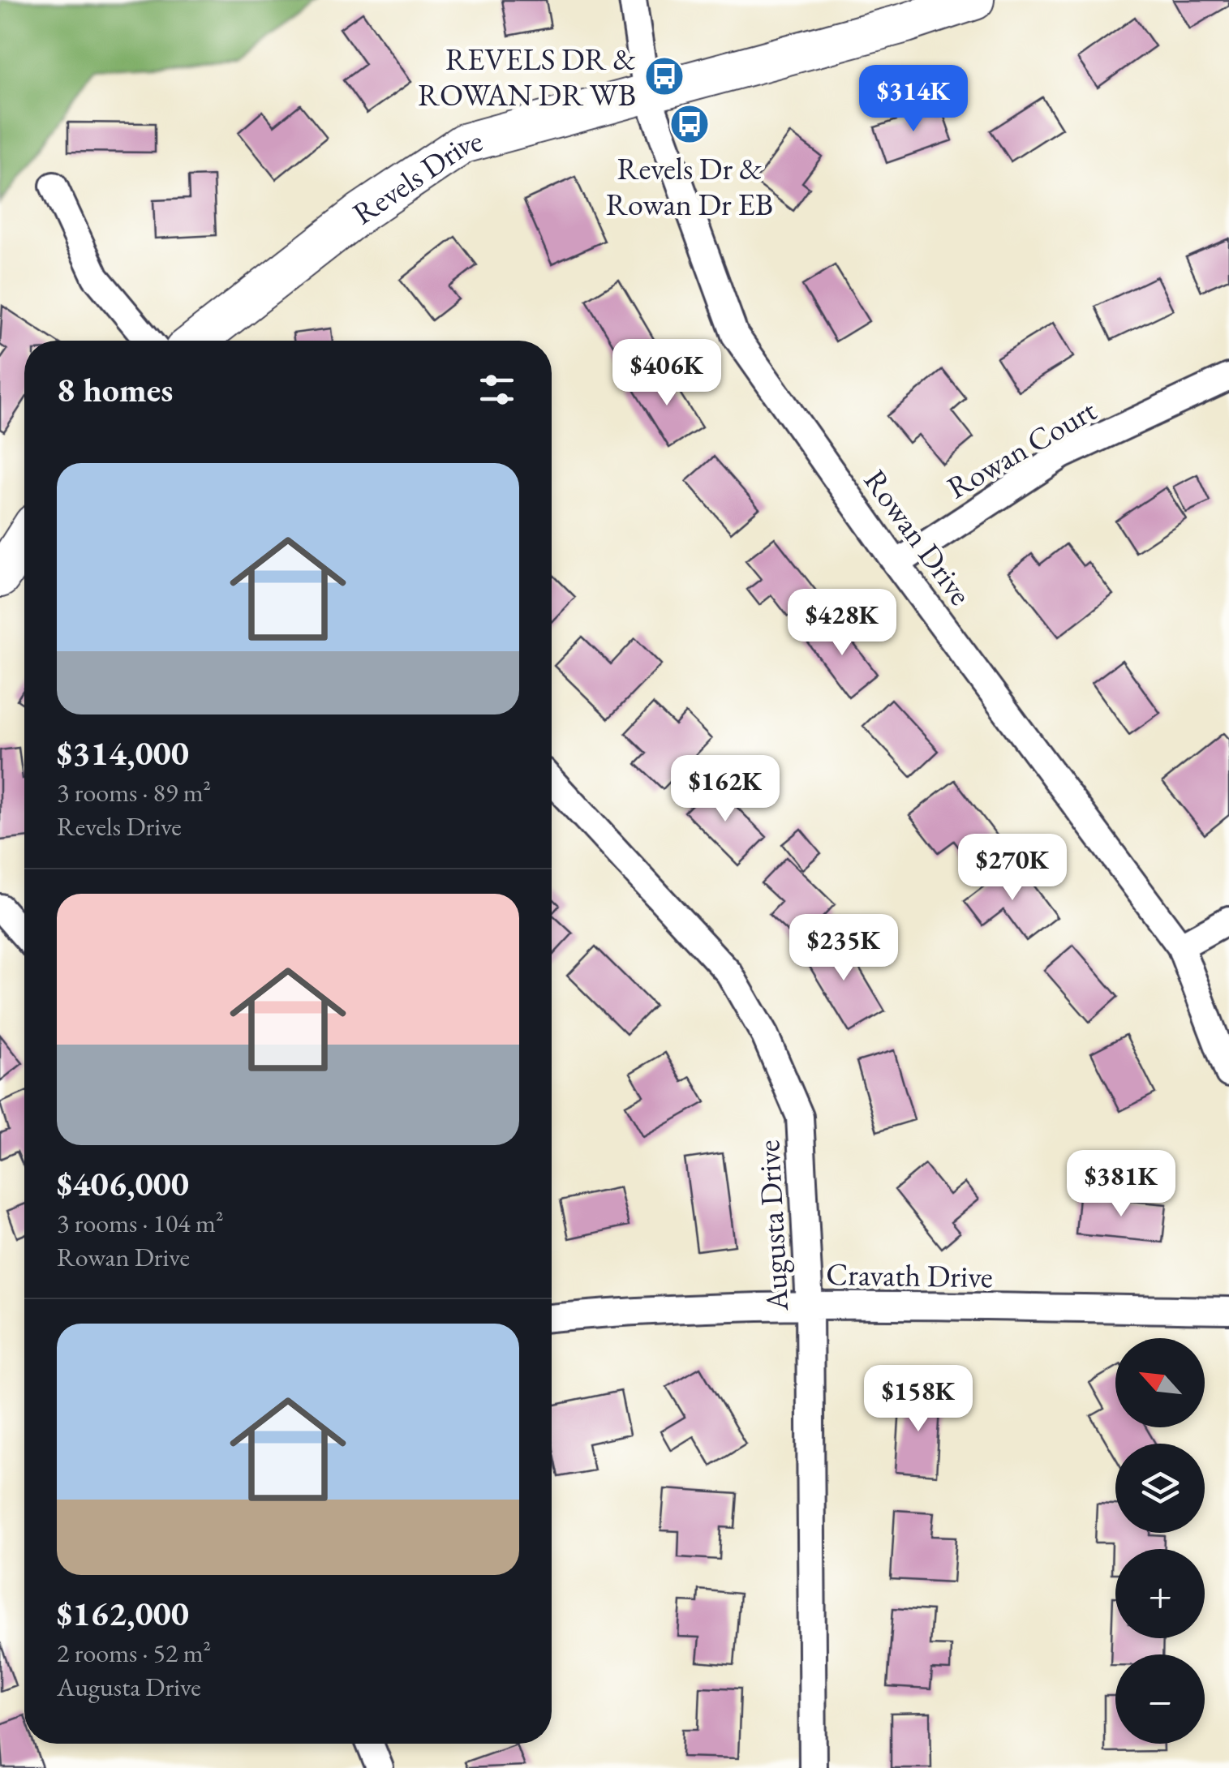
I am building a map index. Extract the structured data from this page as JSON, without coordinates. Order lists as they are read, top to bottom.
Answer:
{
  "streets": {
    "street": [
      "Revels Drive",
      "Rowan Court",
      "Rowan Drive",
      "Augusta Drive",
      "Cravath Drive"
    ]
  },
  "crossings": [
    ["Revels Drive", "Rowan Drive"],
    ["Rowan Court", "Rowan Drive"],
    ["Augusta Drive", "Cravath Drive"]
  ],
  "places": {
    "bus stop": ["REVELS DR & ROWAN DR WB", "Revels Dr & Rowan Dr EB"]
  },
  "north": "top left",
  "page": {
    "price": [
      "$314K",
      "$406K",
      "$428K",
      "$162K",
      "$270K",
      "$235K",
      "$381K",
      "$158K"
    ],
    "heading": "8 homes",
    "list": [
      {
        "name": "$314,000",
        "note": "3 rooms · 89 m² · Revels Drive"
      },
      {
        "name": "$406,000",
        "note": "3 rooms · 104 m² · Rowan Drive"
      },
      {
        "name": "$162,000",
        "note": "2 rooms · 52 m² · Augusta Drive"
      }
    ],
    "map_buttons": ["+", "−"]
  }
}
